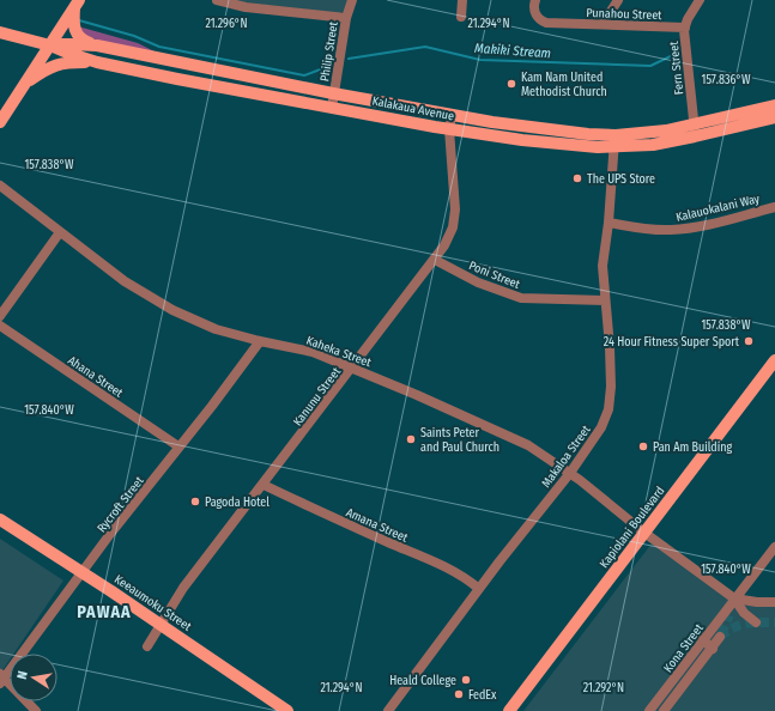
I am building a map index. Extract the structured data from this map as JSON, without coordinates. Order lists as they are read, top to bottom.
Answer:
{
  "streets": {
    "main road": ["Kalakaua Avenue", "Kapiolani Boulevard", "Keeaumoku Street"],
    "street": [
      "Punahou Street",
      "Philip Street",
      "Fern Street",
      "Kalauokalani Way",
      "Poni Street",
      "Kaheka Street",
      "Ahana Street",
      "Kanunu Street",
      "Makaloa Street",
      "Rycroft Street",
      "Amana Street",
      "Kona Street"
    ]
  },
  "crossings": [
    ["Punahou Street", "Fern Street"],
    ["Philip Street", "Kalakaua Avenue"],
    ["Fern Street", "Kalakaua Avenue"],
    ["Kalakaua Avenue", "Kanunu Street"],
    ["Kalakaua Avenue", "Makaloa Street"],
    ["Kalauokalani Way", "Makaloa Street"],
    ["Poni Street", "Kanunu Street"],
    ["Poni Street", "Makaloa Street"],
    ["Kaheka Street", "Kanunu Street"],
    ["Kaheka Street", "Makaloa Street"],
    ["Kaheka Street", "Rycroft Street"],
    ["Kaheka Street", "Kapiolani Boulevard"],
    ["Kaheka Street", "Kona Street"],
    ["Ahana Street", "Rycroft Street"],
    ["Kanunu Street", "Amana Street"],
    ["Kanunu Street", "Keeaumoku Street"],
    ["Makaloa Street", "Amana Street"],
    ["Rycroft Street", "Keeaumoku Street"]
  ],
  "districts": ["PAWAA"],
  "water": ["Makiki Stream"],
  "places": [
    "Kam Nam United Methodist Church",
    "The UPS Store",
    "24 Hour Fitness Super Sport",
    "Saints Peter and Paul Church",
    "Pan Am Building",
    "Pagoda Hotel",
    "Heald College",
    "FedEx"
  ],
  "north": "left",
  "coordinates": [
    "21.296°N",
    "21.294°N",
    "157.836°W",
    "157.838°W",
    "157.840°W",
    "21.292°N"
  ]
}
